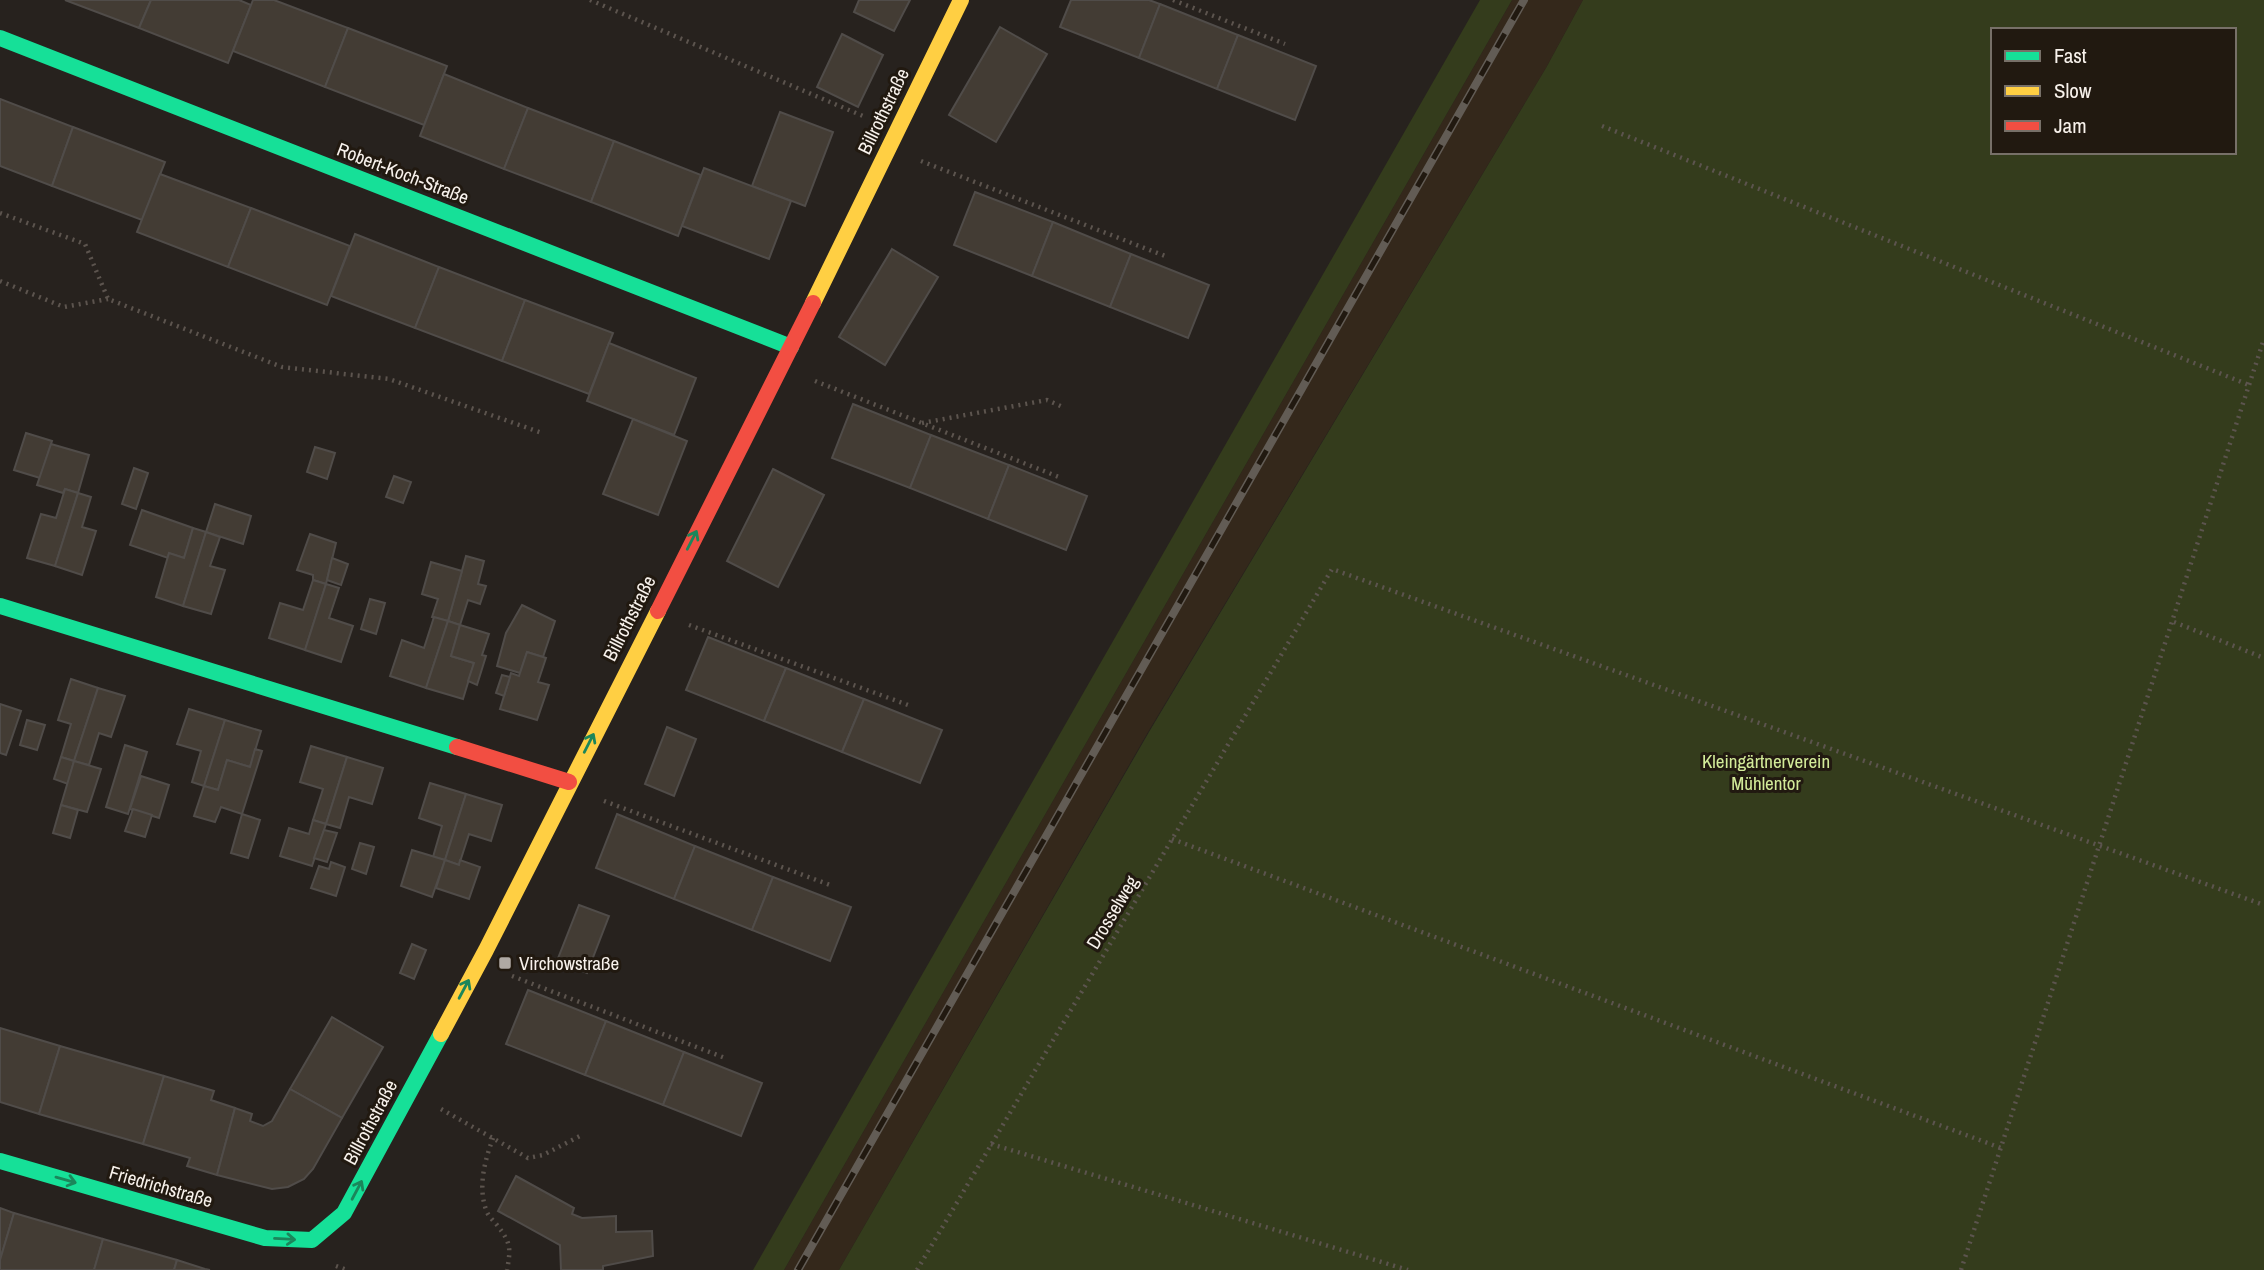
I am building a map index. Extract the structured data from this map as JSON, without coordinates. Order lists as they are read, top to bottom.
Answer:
{
  "streets": {
    "street": ["Billrothstraße", "Robert-Koch-Straße", "Friedrichstraße"],
    "path": ["Drosselweg"]
  },
  "crossings": [
    ["Billrothstraße", "Robert-Koch-Straße"],
    ["Billrothstraße", "Friedrichstraße"]
  ],
  "one_way": ["Billrothstraße", "Friedrichstraße"],
  "parks": ["Kleingärtnerverein Mühlentor"],
  "places": {
    "transit": ["Virchowstraße"]
  },
  "legend": ["Fast", "Slow", "Jam"]
}
